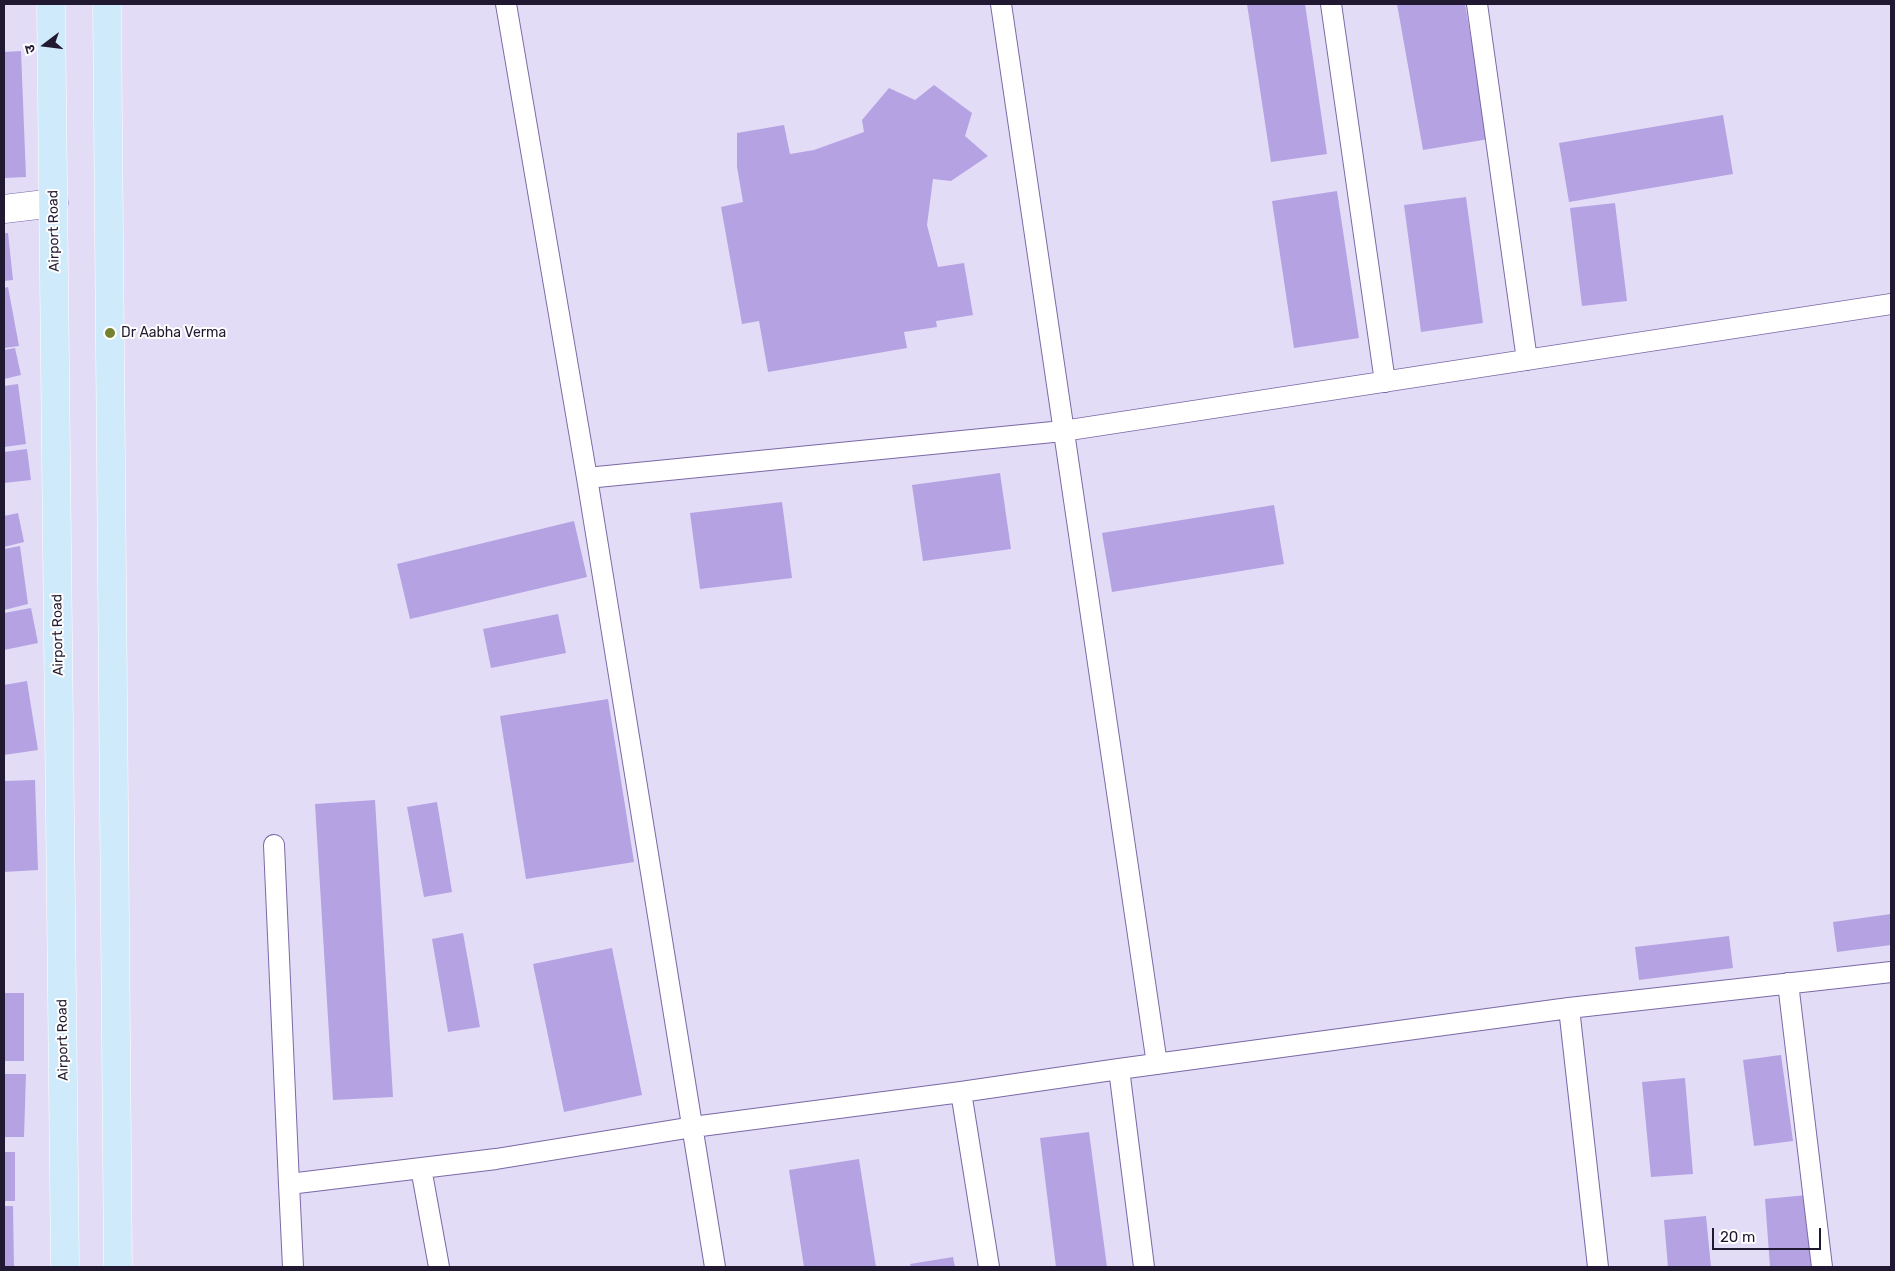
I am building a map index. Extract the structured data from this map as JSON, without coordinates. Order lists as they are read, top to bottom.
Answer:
{
  "streets": {
    "main road": ["Airport Road"]
  },
  "places": ["Dr Aabha Verma"],
  "scale_bar": "20 m",
  "north": "left"
}
